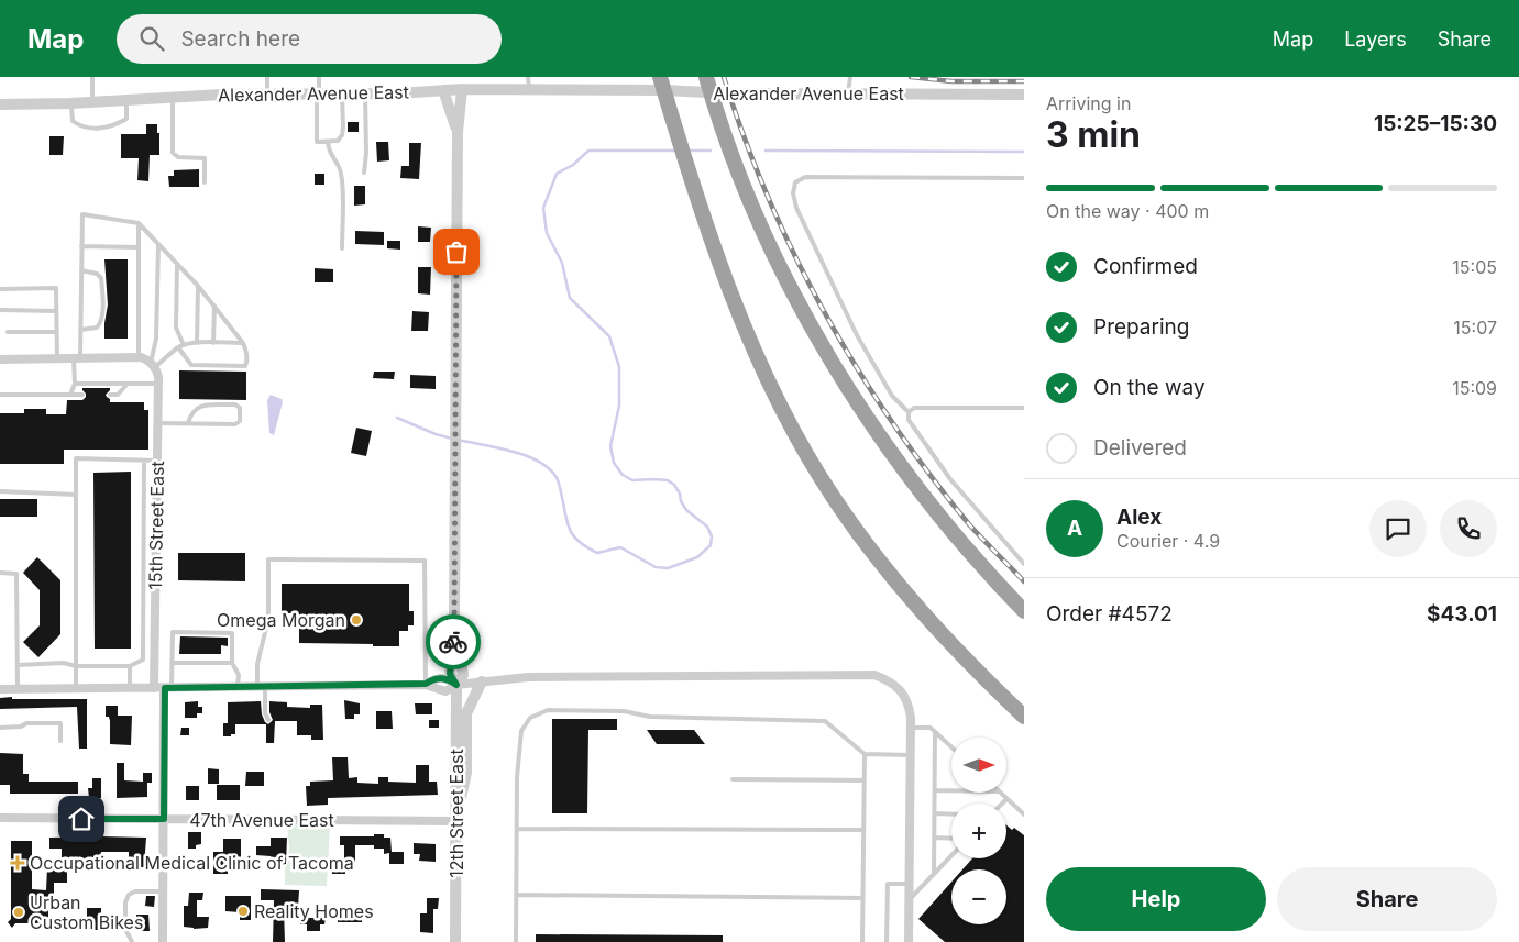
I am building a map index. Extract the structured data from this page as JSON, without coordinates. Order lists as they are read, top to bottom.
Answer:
{
  "streets": {
    "street": [
      "Alexander Avenue East",
      "15th Street East",
      "12th Street East",
      "47th Avenue East"
    ]
  },
  "crossings": [
    ["Alexander Avenue East", "12th Street East"],
    ["12th Street East", "47th Avenue East"]
  ],
  "places": {
    "other": ["Omega Morgan", "Reality Homes", "Urban Custom Bikes"],
    "health": ["Occupational Medical Clinic of Tacoma"]
  },
  "north": "right",
  "page": {
    "header": "Map",
    "search": "Search here",
    "nav": ["Map", "Layers", "Share"],
    "heading": ["3 min", "Arriving in", "15:25–15:30"],
    "panel": [
      "Alex",
      "Courier · 4.9",
      "Order #4572",
      "$43.01"
    ],
    "bar": "On the way · 400 m",
    "list": [
      ["Confirmed", "15:05"],
      ["Preparing", "15:07"],
      ["On the way", "15:09"],
      "Delivered"
    ],
    "round": "A",
    "map_buttons": ["+", "−"],
    "buttons": ["Help", "Share"]
  }
}
